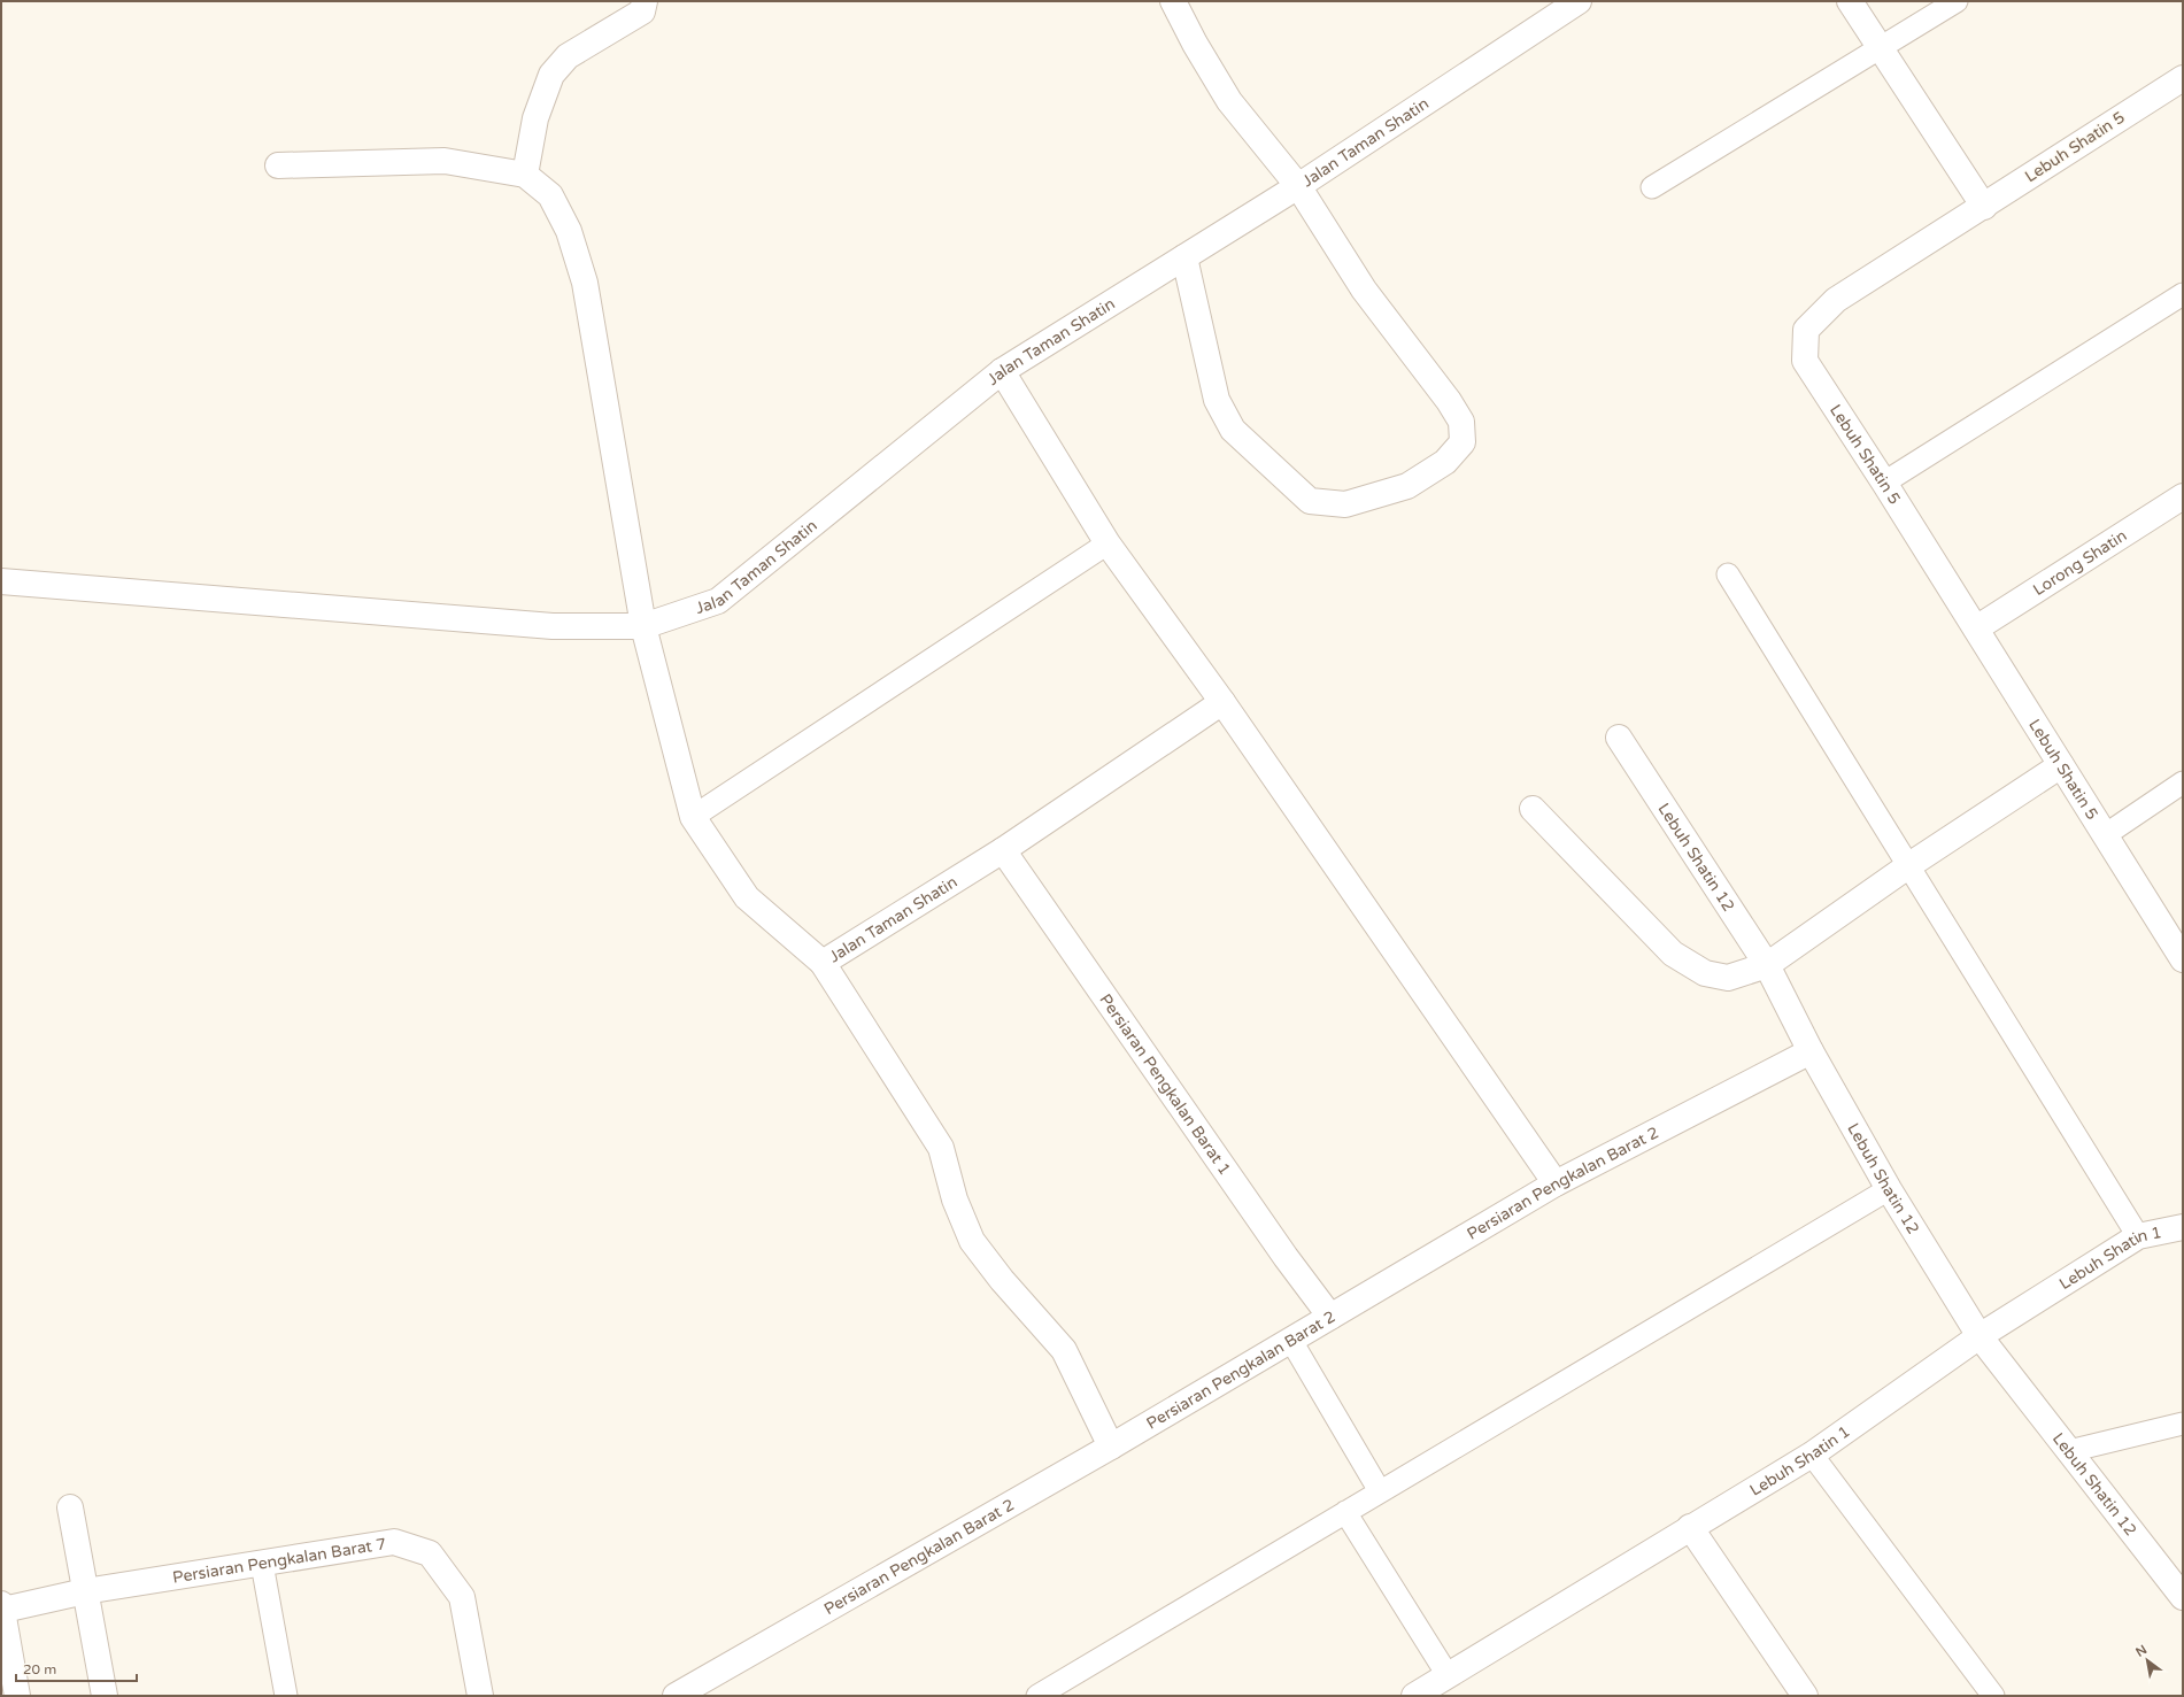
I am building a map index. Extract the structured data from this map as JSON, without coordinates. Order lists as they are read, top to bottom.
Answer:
{
  "streets": {
    "street": [
      "Jalan Taman Shatin",
      "Lebuh Shatin 5",
      "Lorong Shatin",
      "Lebuh Shatin 12",
      "Persiaran Pengkalan Barat 1",
      "Persiaran Pengkalan Barat 2",
      "Lebuh Shatin 1",
      "Persiaran Pengkalan Barat 7"
    ]
  },
  "crossings": [
    ["Jalan Taman Shatin", "Persiaran Pengkalan Barat 1"],
    ["Lebuh Shatin 5", "Lorong Shatin"],
    ["Lebuh Shatin 12", "Persiaran Pengkalan Barat 2"],
    ["Lebuh Shatin 12", "Lebuh Shatin 1"],
    ["Persiaran Pengkalan Barat 1", "Persiaran Pengkalan Barat 2"]
  ],
  "scale_bar": "20 m",
  "north": "top left"
}
